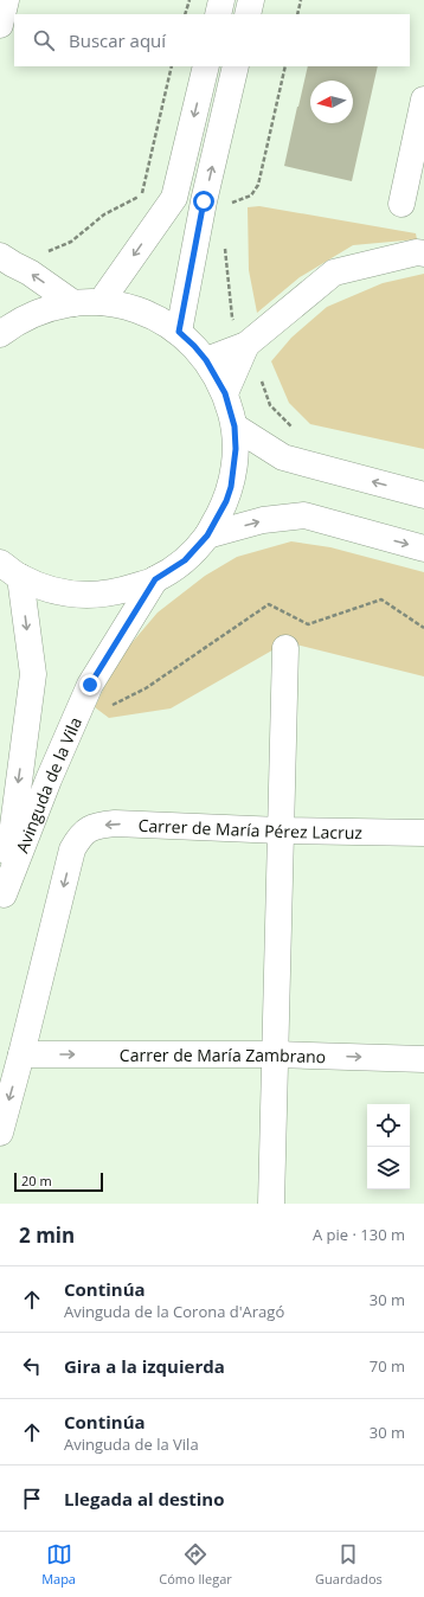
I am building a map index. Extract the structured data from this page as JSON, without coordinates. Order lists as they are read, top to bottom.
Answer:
{
  "streets": {
    "street": ["Avinguda de la Vila", "Carrer de María Pérez Lacruz", "Carrer de María Zambrano"]
  },
  "crossings": [
    ["Carrer de María Pérez Lacruz", "Carrer de María Zambrano"]
  ],
  "one_way": ["Carrer de María Zambrano"],
  "scale_bar": "20 m",
  "north": "left",
  "page": {
    "search": "Buscar aquí",
    "scale": "20 m",
    "heading": ["2 min", "A pie · 130 m"],
    "list": [
      ["Continúa", "Avinguda de la Corona d'Aragó", "30 m"],
      ["Gira a la izquierda", "70 m"],
      ["Continúa", "Avinguda de la Vila", "30 m"],
      "Llegada al destino"
    ],
    "nav": ["Mapa", "Cómo llegar", "Guardados"]
  }
}
